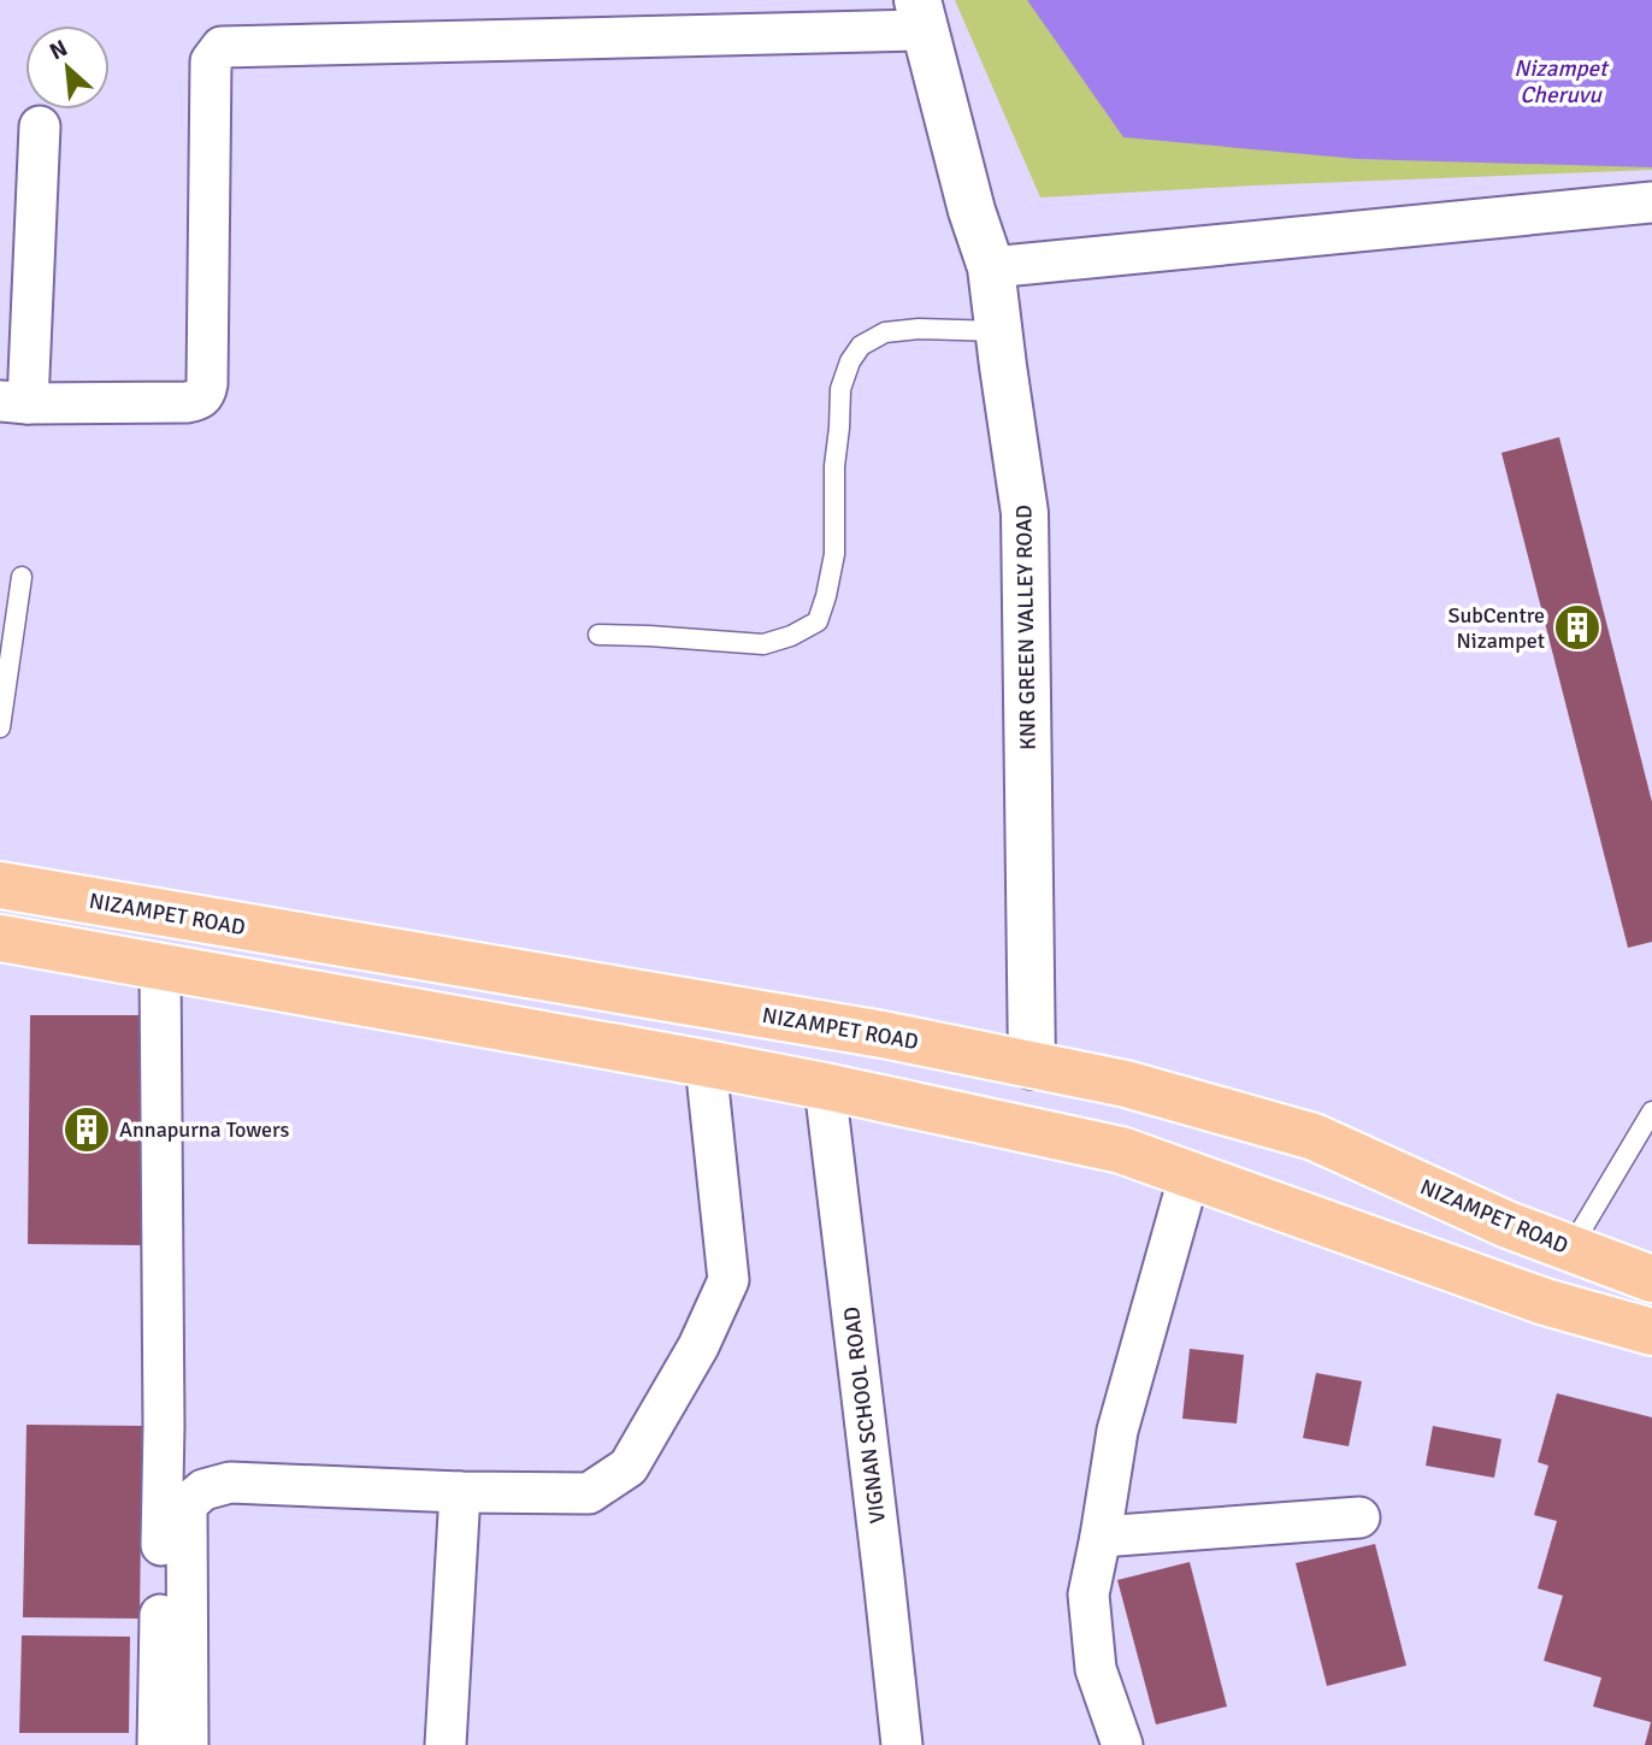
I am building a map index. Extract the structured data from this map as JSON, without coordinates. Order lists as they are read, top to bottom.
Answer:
{
  "streets": {
    "main road": ["NIZAMPET ROAD"],
    "street": ["KNR GREEN VALLEY ROAD", "VIGNAN SCHOOL ROAD"]
  },
  "crossings": [
    ["KNR GREEN VALLEY ROAD", "NIZAMPET ROAD"]
  ],
  "water": ["Nizampet Cheruvu"],
  "places": {
    "building": ["SubCentre Nizampet", "Annapurna Towers"]
  },
  "north": "top left"
}
